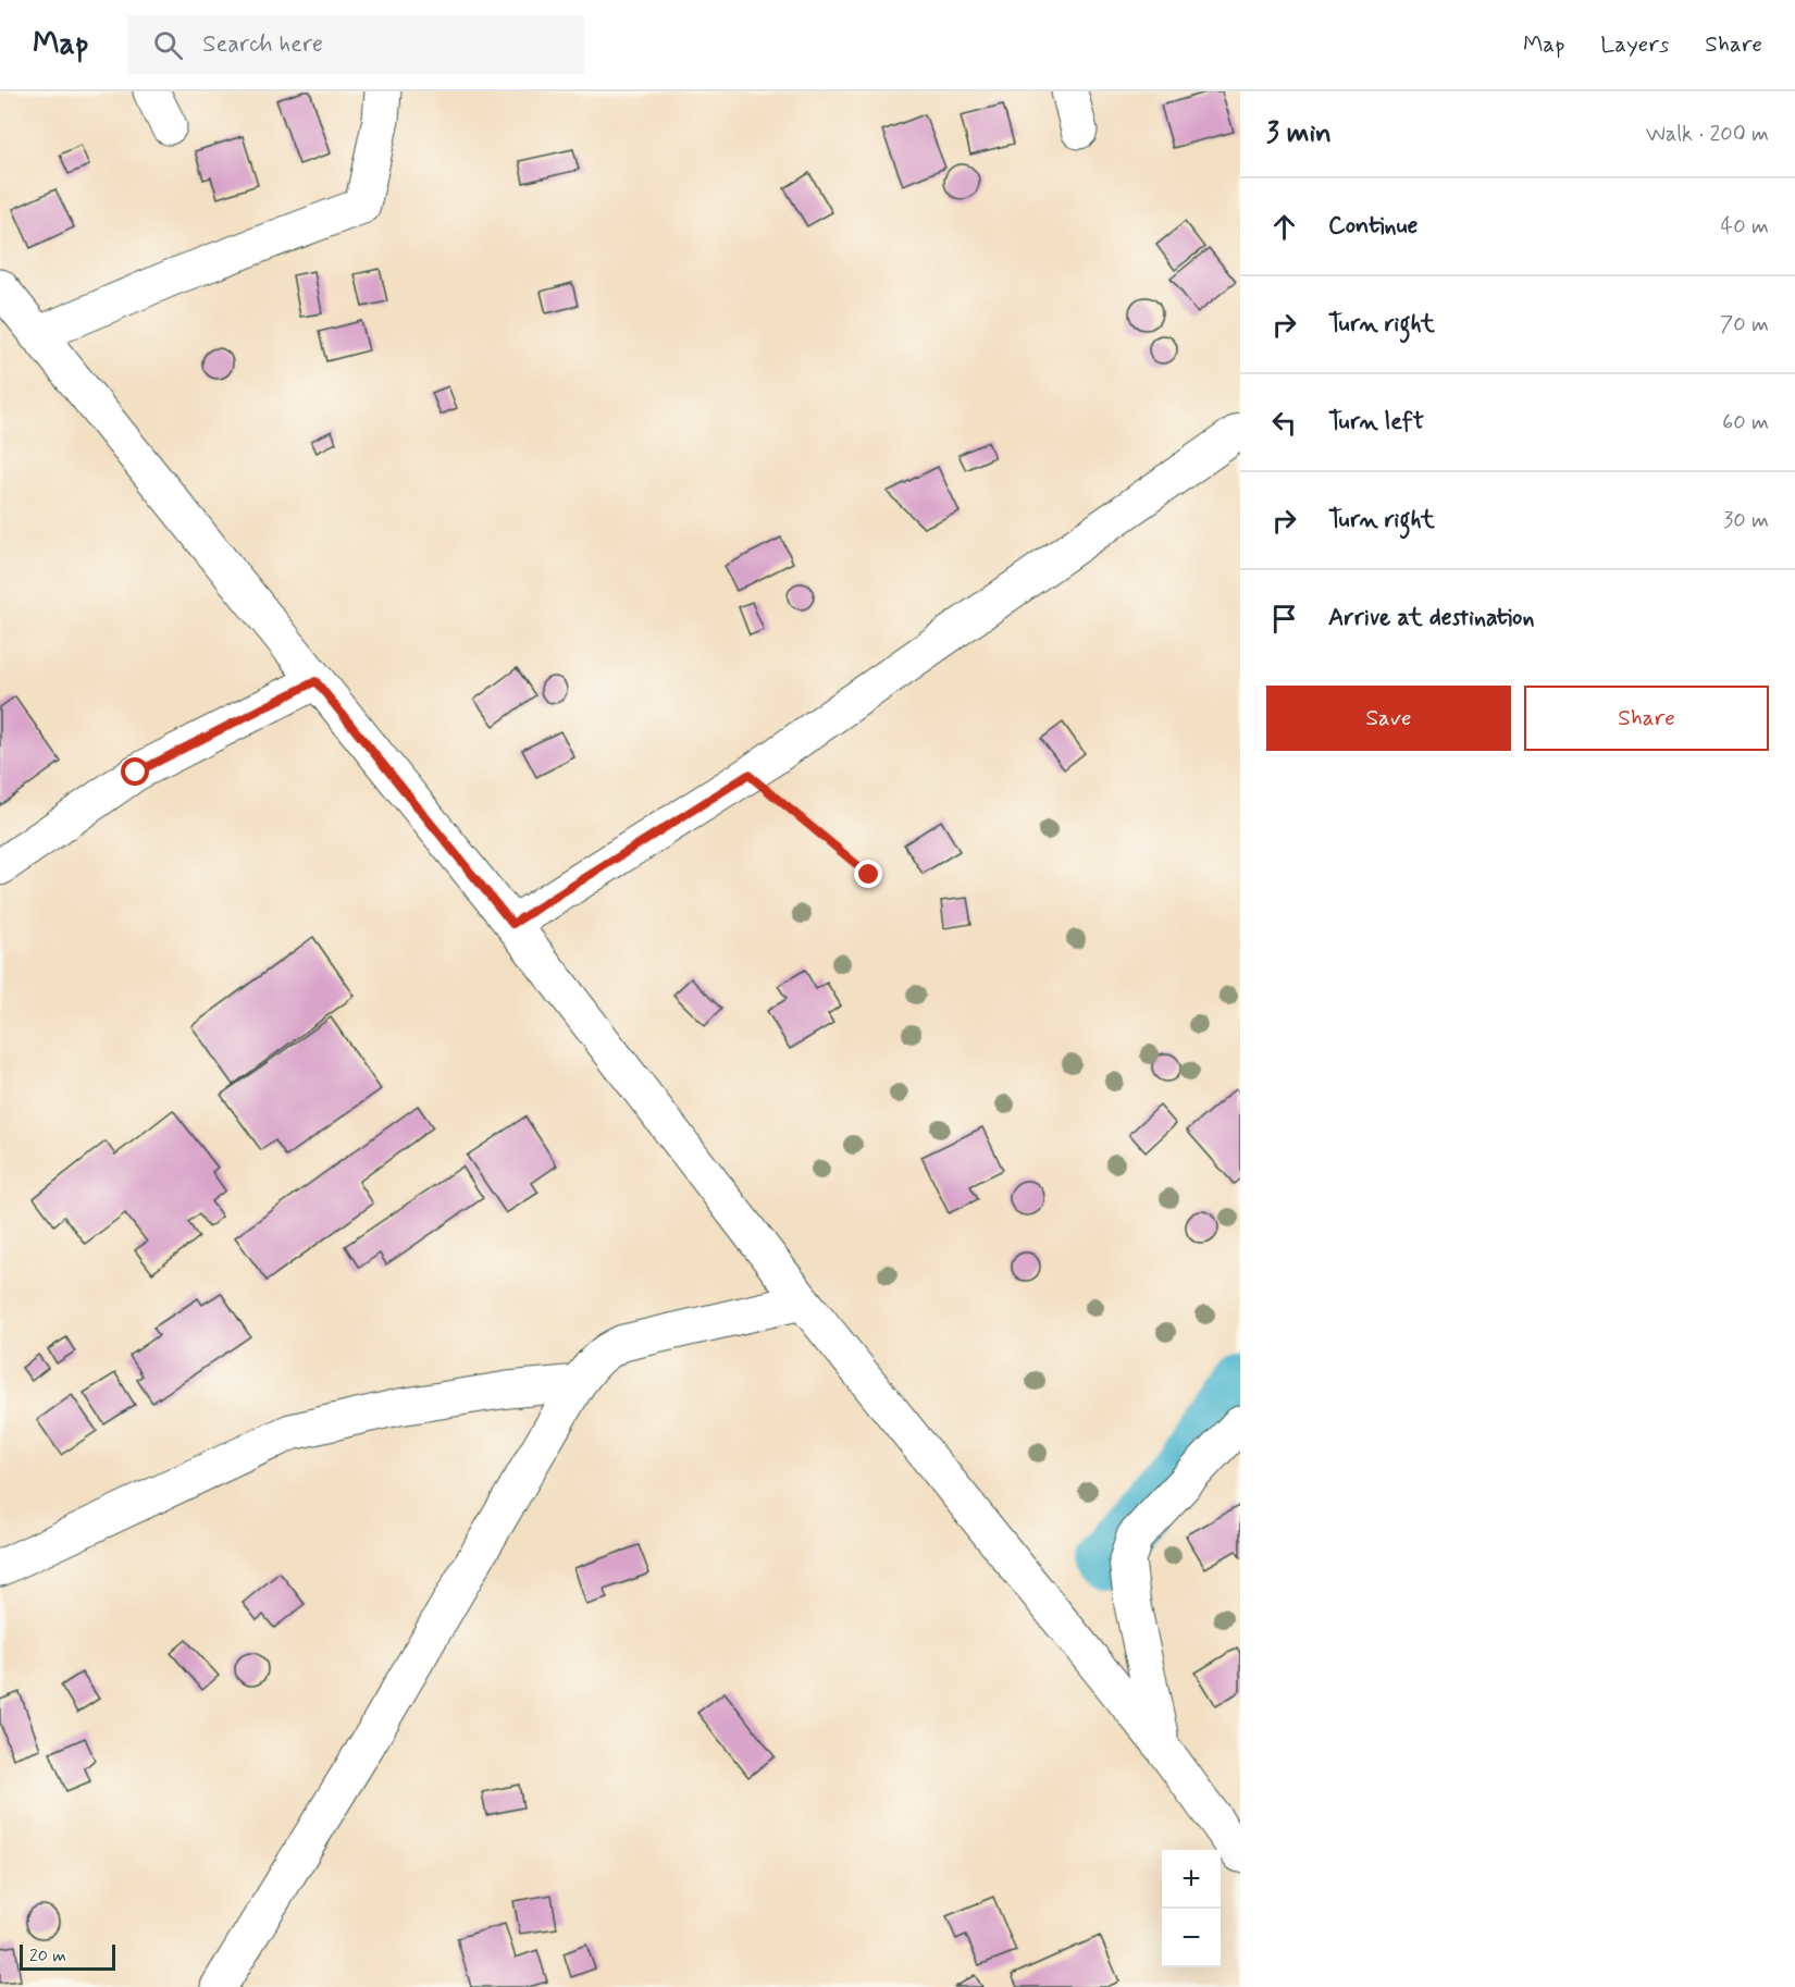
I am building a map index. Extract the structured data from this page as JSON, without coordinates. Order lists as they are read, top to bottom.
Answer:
{
  "scale_bar": "20 m",
  "page": {
    "header": "Map",
    "search": "Search here",
    "nav": ["Map", "Layers", "Share"],
    "heading": ["3 min", "Walk · 200 m"],
    "list": [
      ["Continue", "40 m"],
      ["Turn right", "70 m"],
      ["Turn left", "60 m"],
      ["Turn right", "30 m"],
      "Arrive at destination"
    ],
    "buttons": ["Save", "Share"],
    "map_buttons": ["+", "−"],
    "scale": "20 m"
  }
}
